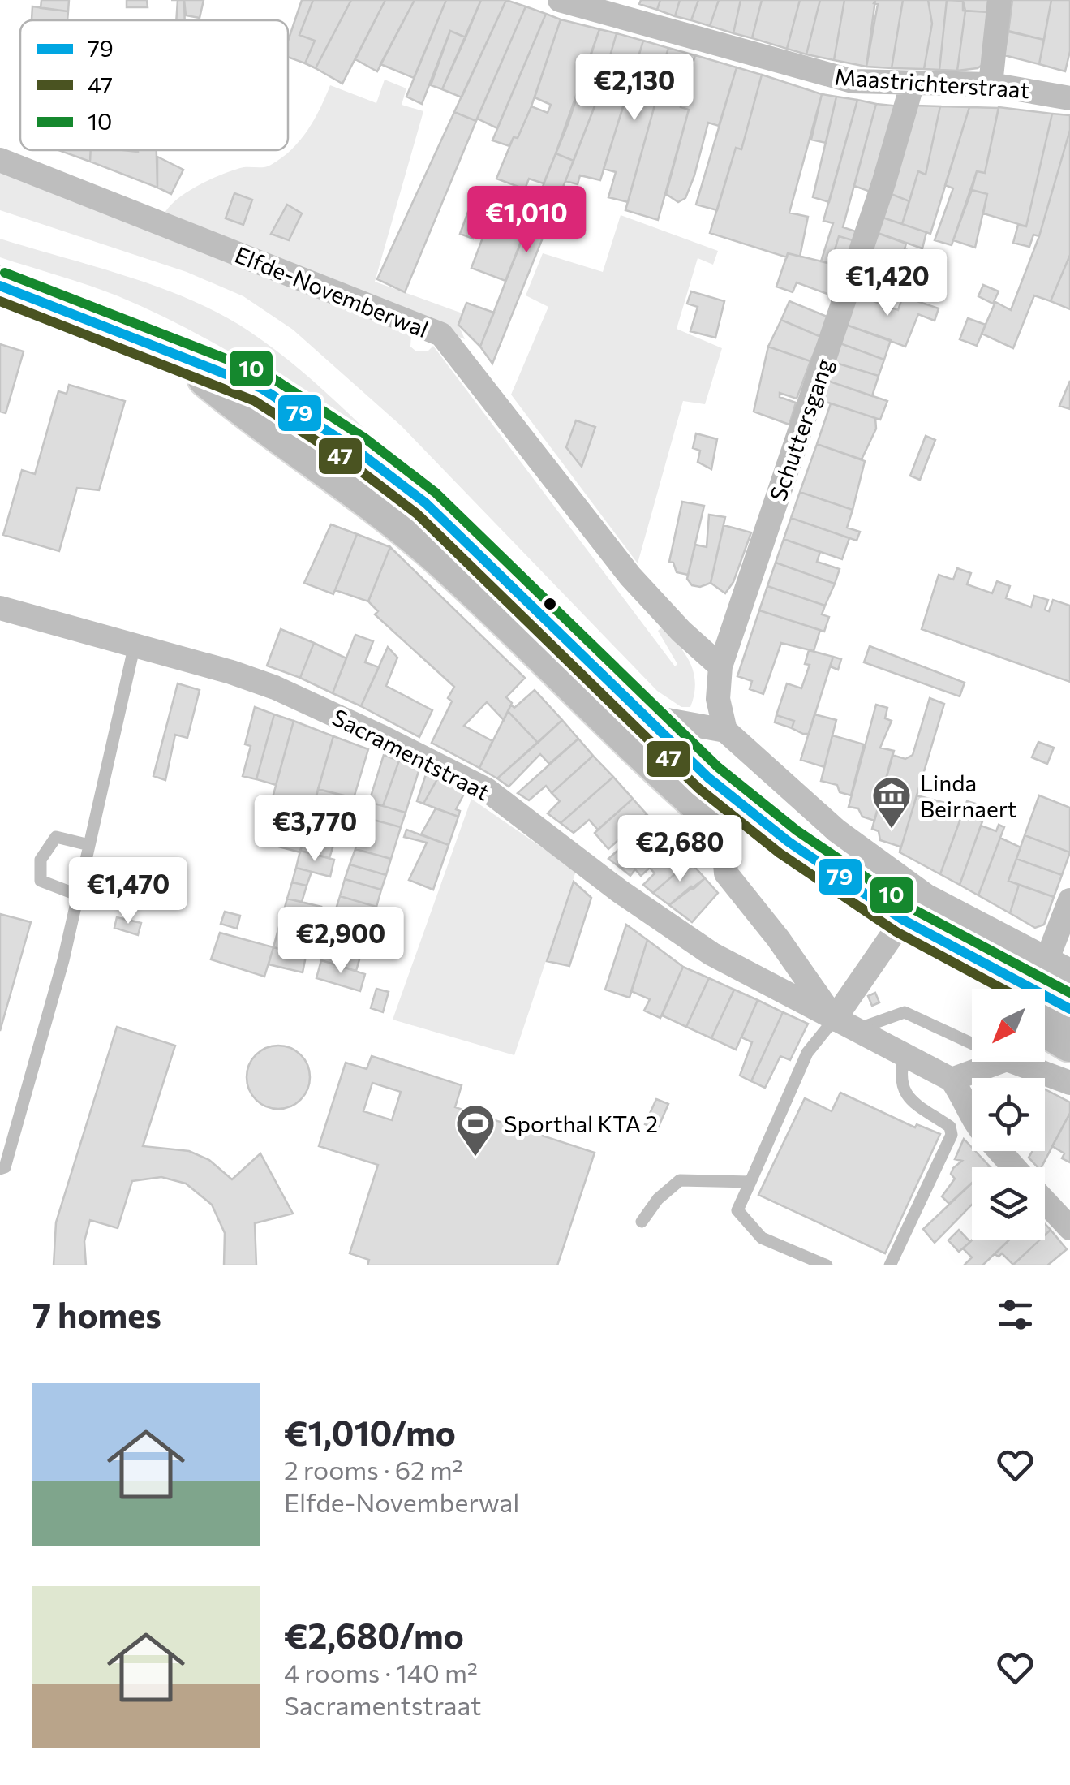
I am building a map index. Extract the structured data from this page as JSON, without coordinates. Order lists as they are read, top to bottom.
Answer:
{
  "streets": {
    "street": [
      "Maastrichterstraat",
      "Elfde-Novemberwal",
      "Schuttersgang",
      "Sacramentstraat"
    ]
  },
  "crossings": [
    ["Maastrichterstraat", "Schuttersgang"],
    ["Elfde-Novemberwal", "Schuttersgang"]
  ],
  "places": {
    "museum": ["Linda Beirnaert"],
    "sports": ["Sporthal KTA 2"]
  },
  "lines": ["transit line 10", "transit line 79", "transit line 47"],
  "legend": ["79", "47", "10"],
  "north": "bottom left",
  "page": {
    "price": [
      "€2,130",
      "€1,010",
      "€1,420",
      "€3,770",
      "€2,680",
      "€1,470",
      "€2,900"
    ],
    "heading": "7 homes",
    "list": [
      {
        "name": "€1,010/mo",
        "note": "2 rooms · 62 m² · Elfde-Novemberwal"
      },
      {
        "name": "€2,680/mo",
        "note": "4 rooms · 140 m² · Sacramentstraat"
      }
    ]
  }
}
